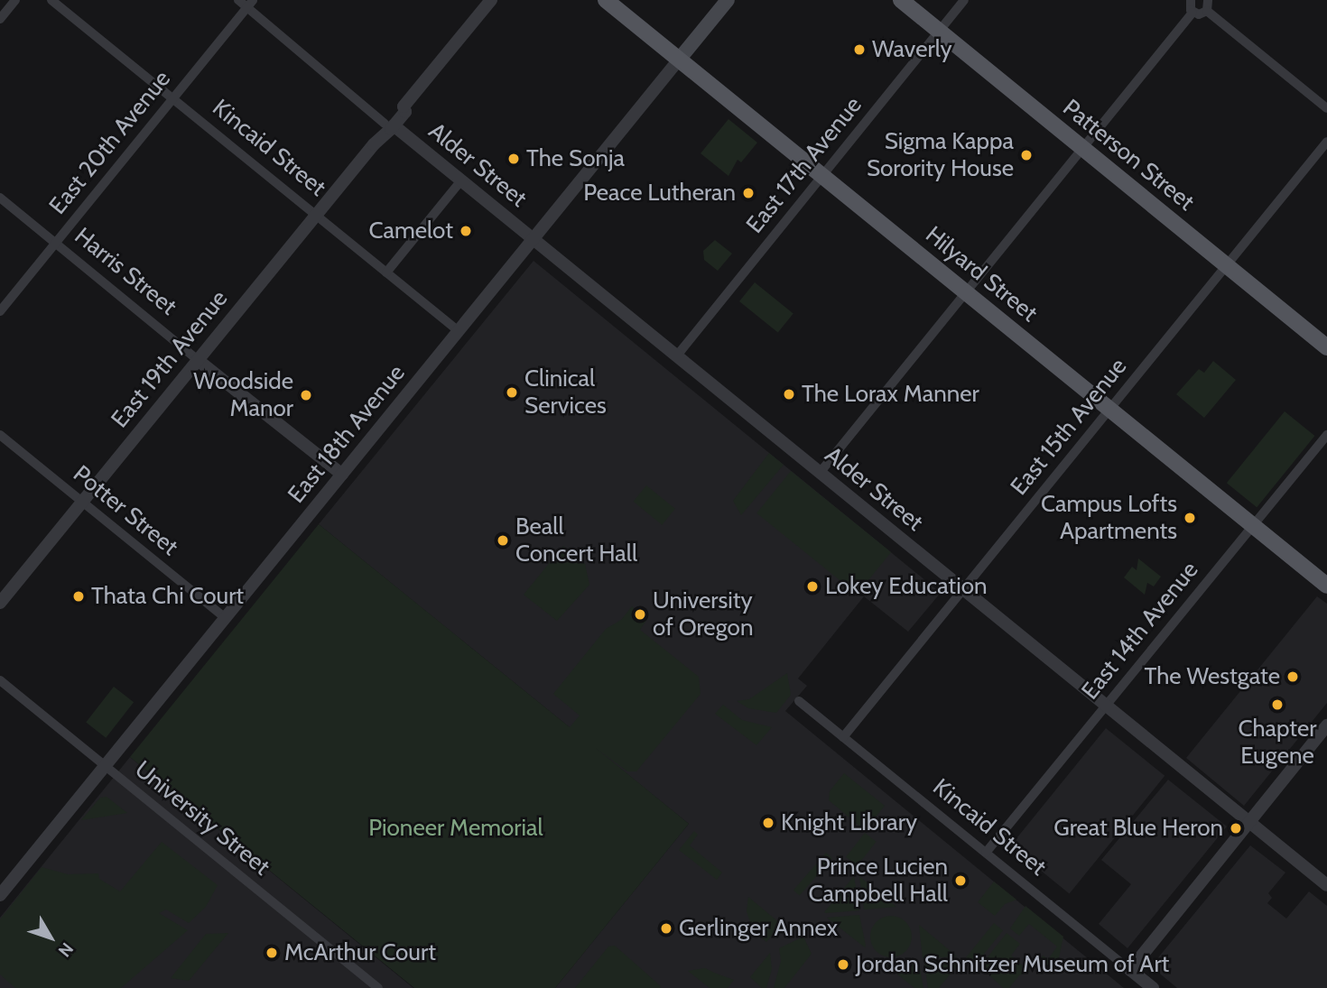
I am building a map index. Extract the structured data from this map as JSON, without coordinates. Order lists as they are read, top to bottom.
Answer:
{
  "streets": {
    "main road": ["Patterson Street", "Hilyard Street", "East 18th Avenue"],
    "street": [
      "East 20th Avenue",
      "Kincaid Street",
      "Alder Street",
      "East 17th Avenue",
      "Harris Street",
      "East 19th Avenue",
      "East 15th Avenue",
      "Potter Street",
      "East 14th Avenue",
      "University Street"
    ]
  },
  "crossings": [
    ["East 20th Avenue", "Kincaid Street"],
    ["East 20th Avenue", "Alder Street"],
    ["East 20th Avenue", "Harris Street"],
    ["Kincaid Street", "East 19th Avenue"],
    ["Kincaid Street", "East 15th Avenue"],
    ["Kincaid Street", "East 18th Avenue"],
    ["Kincaid Street", "East 14th Avenue"],
    ["Patterson Street", "East 17th Avenue"],
    ["Patterson Street", "East 15th Avenue"],
    ["Alder Street", "East 17th Avenue"],
    ["Alder Street", "East 19th Avenue"],
    ["Alder Street", "East 15th Avenue"],
    ["Alder Street", "East 18th Avenue"],
    ["Alder Street", "East 14th Avenue"],
    ["East 17th Avenue", "Hilyard Street"],
    ["Harris Street", "East 19th Avenue"],
    ["Harris Street", "East 18th Avenue"],
    ["Hilyard Street", "East 15th Avenue"],
    ["Hilyard Street", "East 18th Avenue"],
    ["Hilyard Street", "East 14th Avenue"],
    ["East 19th Avenue", "Potter Street"],
    ["East 18th Avenue", "Potter Street"],
    ["East 18th Avenue", "University Street"]
  ],
  "parks": ["Pioneer Memorial"],
  "places": [
    "Waverly",
    "Sigma Kappa Sorority House",
    "The Sonja",
    "Peace Lutheran",
    "Camelot",
    "Clinical Services",
    "The Lorax Manner",
    "Woodside Manor",
    "Campus Lofts Apartments",
    "Beall Concert Hall",
    "Lokey Education",
    "Thata Chi Court",
    "University of Oregon",
    "The Westgate",
    "Chapter Eugene",
    "Knight Library",
    "Great Blue Heron",
    "Prince Lucien Campbell Hall",
    "Gerlinger Annex",
    "McArthur Court",
    "Jordan Schnitzer Museum of Art"
  ],
  "north": "bottom right"
}
